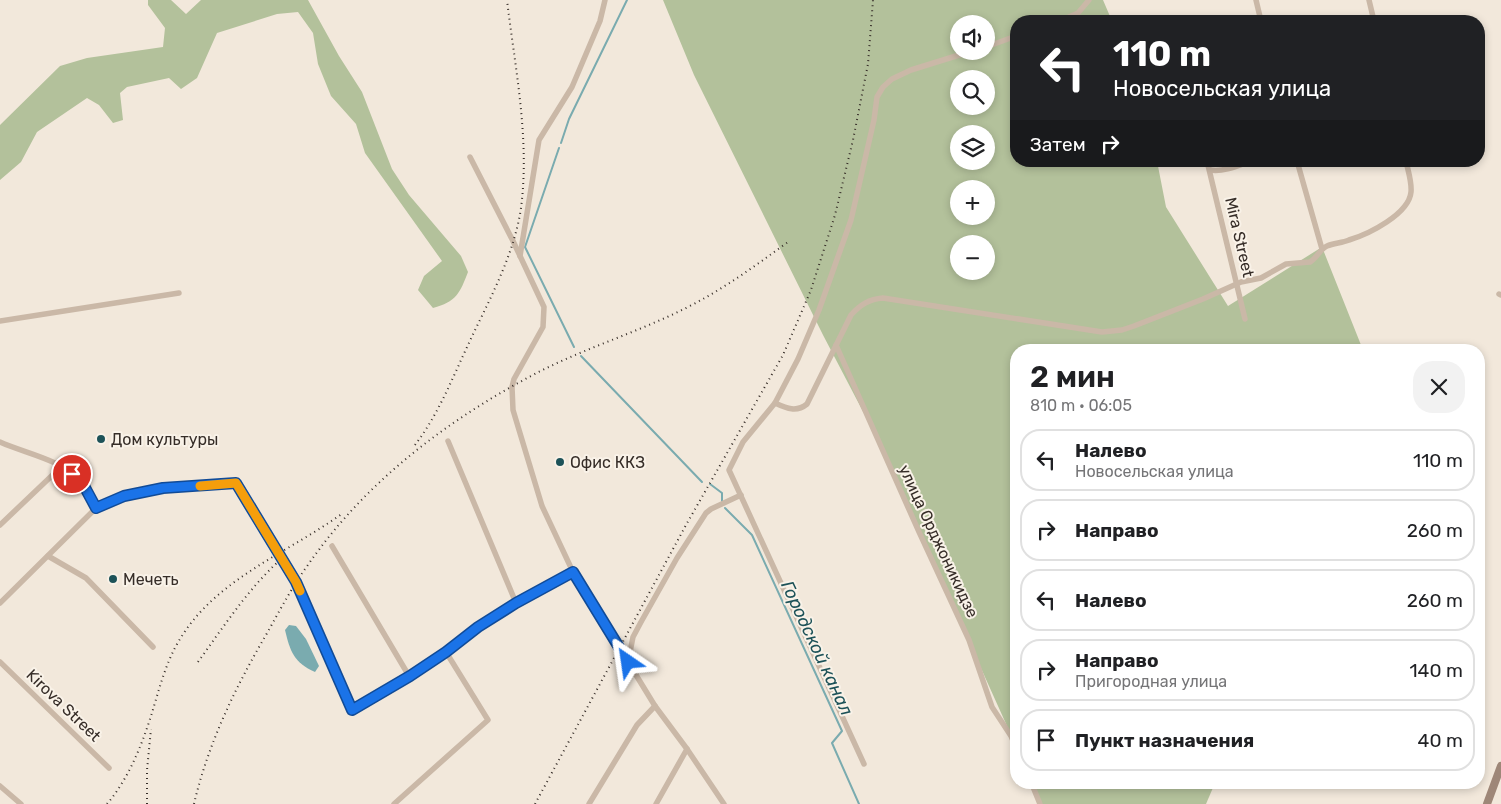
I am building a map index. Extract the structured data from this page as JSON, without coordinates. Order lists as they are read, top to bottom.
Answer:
{
  "streets": {
    "street": ["Mira Street", "улица Орджоникидзе", "Kirova Street"]
  },
  "water": ["Городской канал"],
  "places": ["Дом культуры", "Офис ККЗ", "Мечеть"],
  "page": {
    "map_buttons": ["+", "−"],
    "turn": ["110 m", "Новосельская улица"],
    "then": "Затем",
    "heading": ["2 мин", "810 m · 06:05"],
    "list": [
      {
        "name": "Налево",
        "note": "Новосельская улица",
        "value": "110 m"
      },
      {
        "name": "Направо",
        "value": "260 m"
      },
      {
        "name": "Налево",
        "value": "260 m"
      },
      {
        "name": "Направо",
        "note": "Пригородная улица",
        "value": "140 m"
      },
      {
        "name": "Пункт назначения",
        "value": "40 m"
      }
    ]
  }
}
